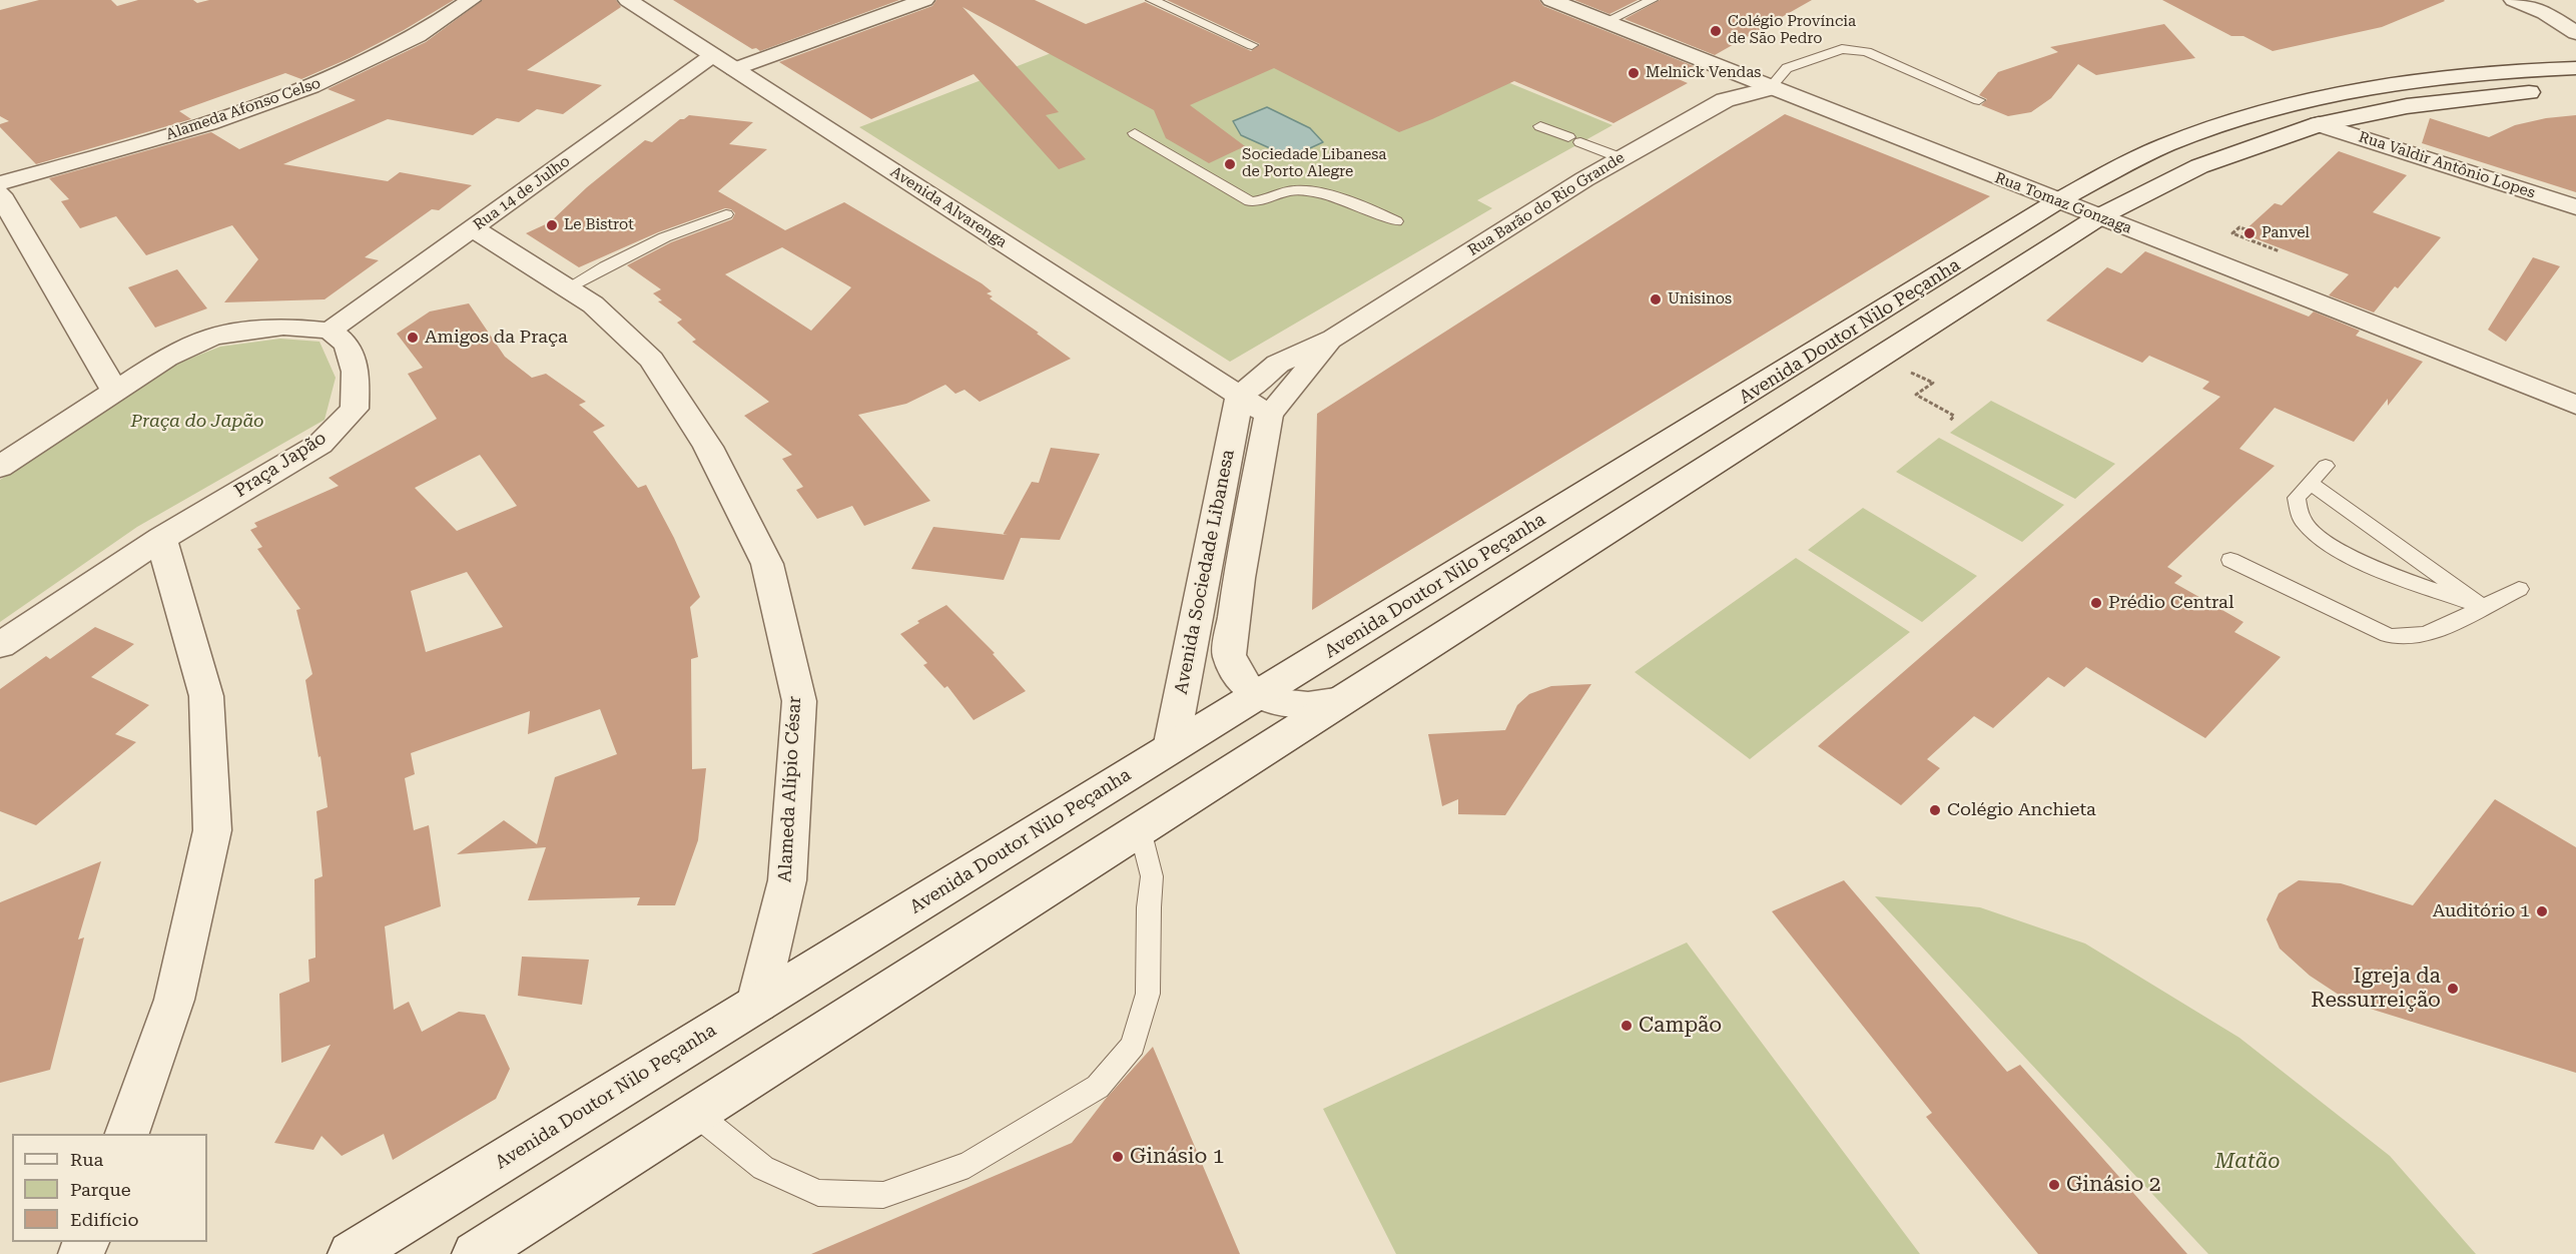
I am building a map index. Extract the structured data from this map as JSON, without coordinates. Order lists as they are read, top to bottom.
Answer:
{
  "streets": {
    "street": [
      "Alameda Afonso Celso",
      "Rua Valdir Antônio Lopes",
      "Rua 14 de Julho",
      "Rua Tomaz Gonzaga",
      "Rua Barão do Rio Grande",
      "Avenida Alvarenga",
      "Avenida Doutor Nilo Peçanha",
      "Praça Japão",
      "Avenida Sociedade Libanesa",
      "Alameda Alípio César"
    ]
  },
  "crossings": [
    ["Rua Valdir Antônio Lopes", "Avenida Doutor Nilo Peçanha"],
    ["Rua 14 de Julho", "Avenida Alvarenga"],
    ["Rua 14 de Julho", "Praça Japão"],
    ["Rua 14 de Julho", "Alameda Alípio César"],
    ["Rua Tomaz Gonzaga", "Rua Barão do Rio Grande"],
    ["Rua Tomaz Gonzaga", "Avenida Doutor Nilo Peçanha"],
    ["Rua Barão do Rio Grande", "Avenida Alvarenga"],
    ["Rua Barão do Rio Grande", "Avenida Sociedade Libanesa"],
    ["Avenida Alvarenga", "Avenida Sociedade Libanesa"],
    ["Avenida Doutor Nilo Peçanha", "Avenida Sociedade Libanesa"],
    ["Avenida Doutor Nilo Peçanha", "Alameda Alípio César"]
  ],
  "parks": ["Praça do Japão", "Matão"],
  "places": [
    "Colégio Província de São Pedro",
    "Melnick Vendas",
    "Sociedade Libanesa de Porto Alegre",
    "Le Bistrot",
    "Panvel",
    "Unisinos",
    "Amigos da Praça",
    "Prédio Central",
    "Colégio Anchieta",
    "Auditório 1",
    "Igreja da Ressurreição",
    "Campão",
    "Ginásio 1",
    "Ginásio 2"
  ],
  "legend": ["Rua", "Parque", "Edifício"]
}
